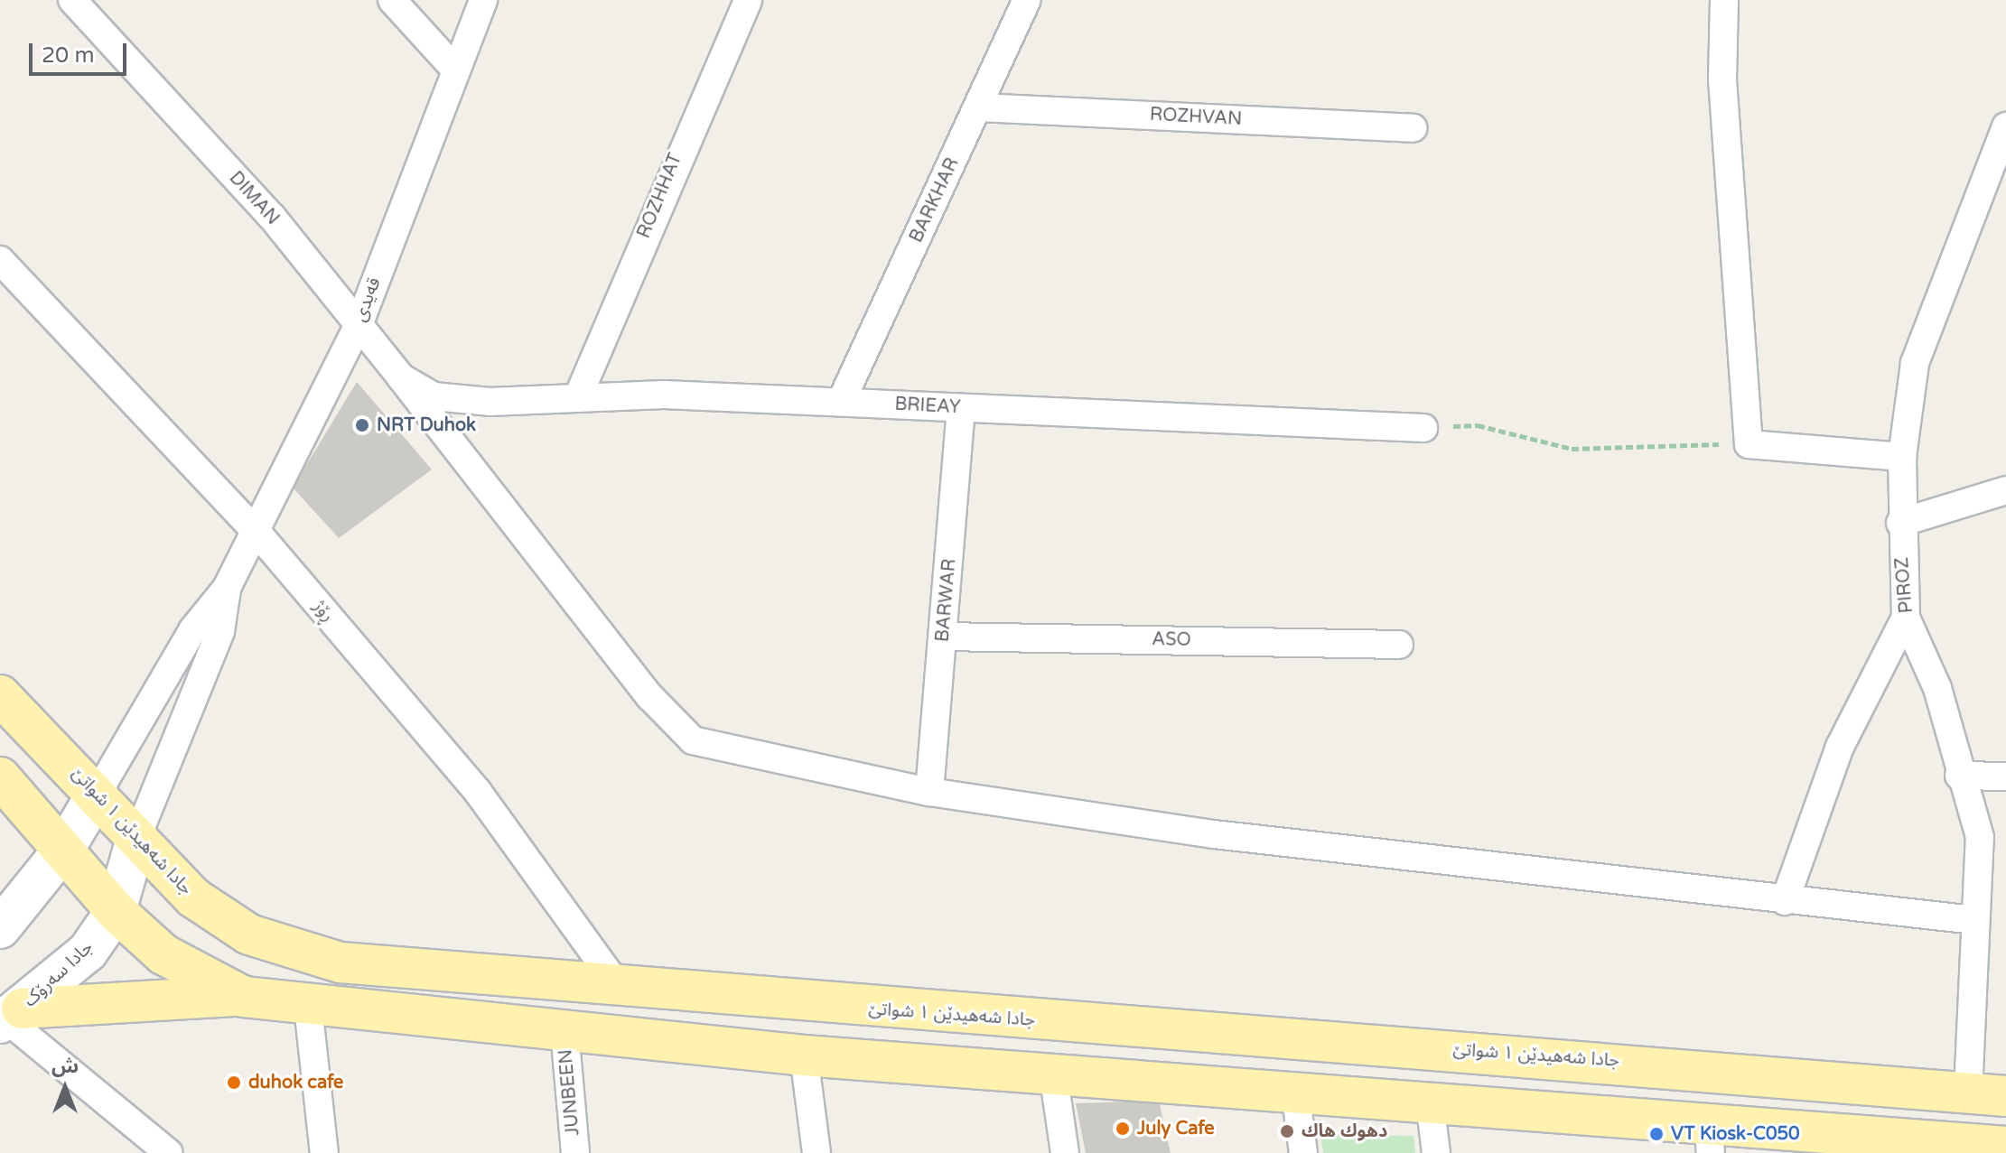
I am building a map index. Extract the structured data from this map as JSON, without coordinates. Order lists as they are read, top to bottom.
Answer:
{
  "streets": {
    "main road": ["جادا شەهیدێن ١ شواتێ", "جادا سەرۆک"],
    "street": [
      "ROZHVAN",
      "ROZHHAT",
      "DIMAN",
      "BARKHAR",
      "قەیدی",
      "BRIEAY",
      "PIROZ",
      "BARWAR",
      "ڕۆژ",
      "ASO",
      "JUNBEEN"
    ]
  },
  "crossings": [
    ["ROZHVAN", "BARKHAR"],
    ["ROZHHAT", "BRIEAY"],
    ["DIMAN", "قەیدی"],
    ["DIMAN", "BRIEAY"],
    ["BARKHAR", "BRIEAY"],
    ["قەیدی", "ڕۆژ"],
    ["قەیدی", "جادا شەهیدێن ١ شواتێ"],
    ["قەیدی", "جادا سەرۆک"],
    ["BRIEAY", "BARWAR"],
    ["PIROZ", "جادا شەهیدێن ١ شواتێ"],
    ["BARWAR", "ASO"],
    ["ڕۆژ", "جادا شەهیدێن ١ شواتێ"],
    ["جادا شەهیدێن ١ شواتێ", "جادا سەرۆک"]
  ],
  "places": [
    "NRT Duhok",
    "duhok cafe",
    "July Cafe",
    "دهوك هاك",
    "VT Kiosk-C050"
  ],
  "scale_bar": "20 m",
  "north": "top"
}
